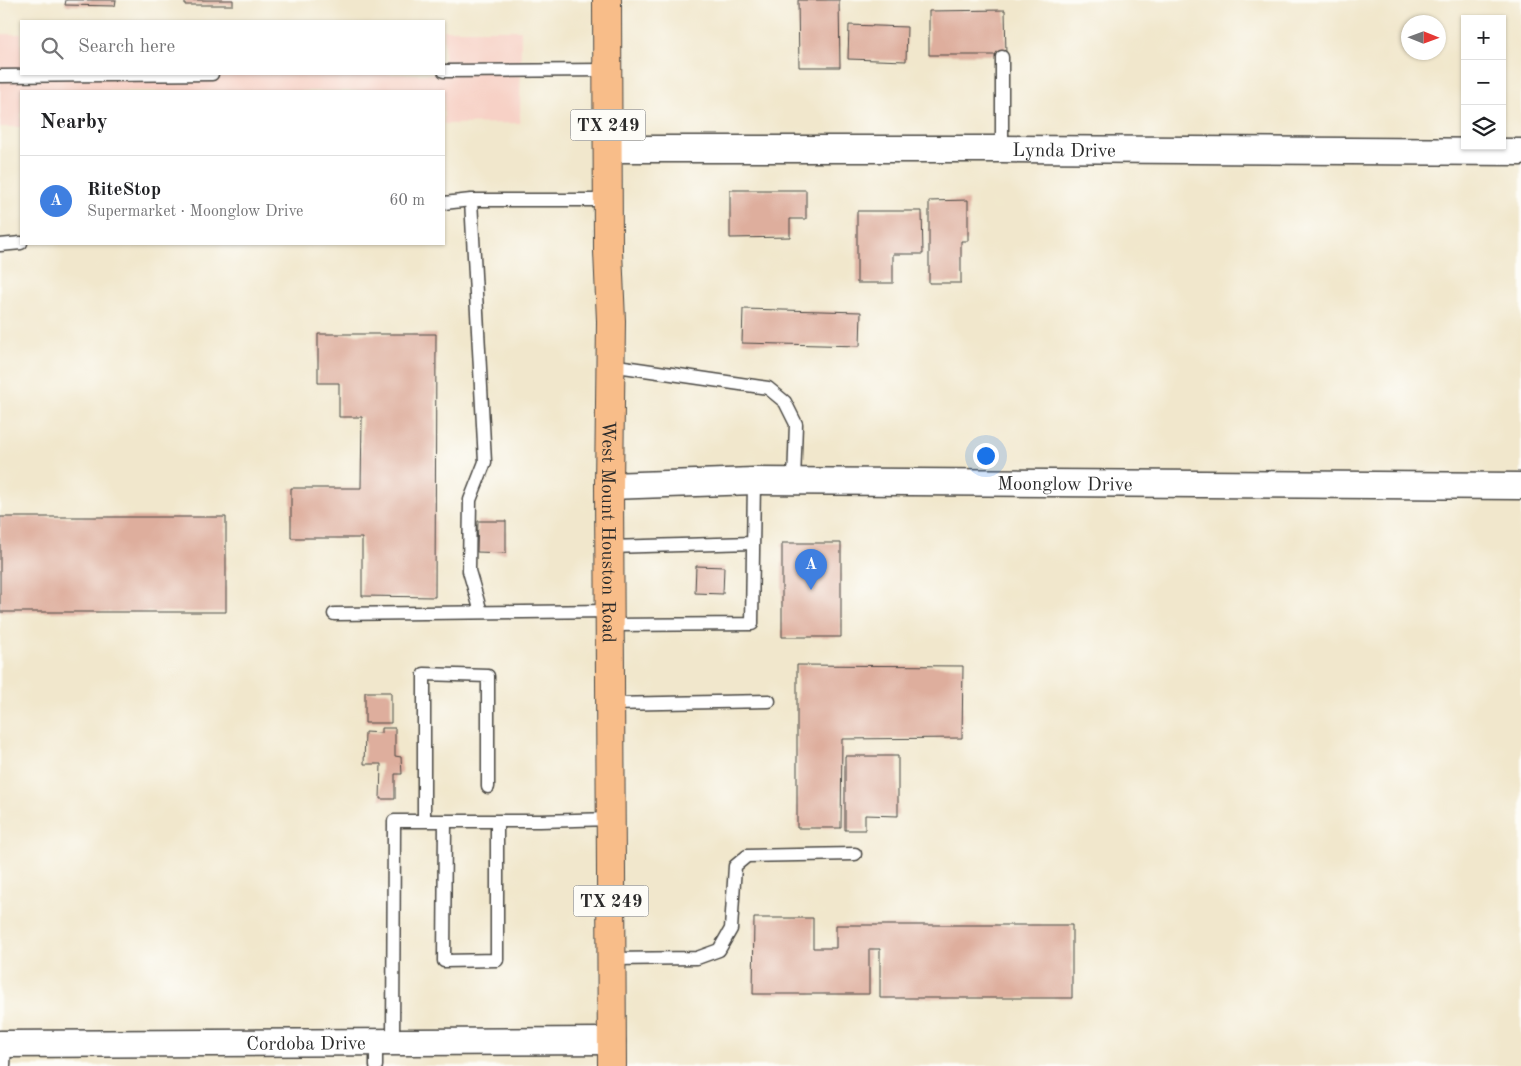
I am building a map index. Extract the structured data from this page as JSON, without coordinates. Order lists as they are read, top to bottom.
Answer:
{
  "streets": {
    "main road": ["TX 249", "West Mount Houston Road"],
    "street": ["Lynda Drive", "Moonglow Drive", "Cordoba Drive"]
  },
  "crossings": [
    ["Lynda Drive", "West Mount Houston Road"],
    ["Moonglow Drive", "West Mount Houston Road"],
    ["West Mount Houston Road", "Cordoba Drive"]
  ],
  "north": "right",
  "page": {
    "map_buttons": ["+", "−"],
    "search": "Search here",
    "heading": "Nearby",
    "list": [
      {
        "mark": "A",
        "name": "RiteStop",
        "note": "Supermarket · Moonglow Drive",
        "value": "60 m"
      }
    ],
    "pins": "A"
  }
}
